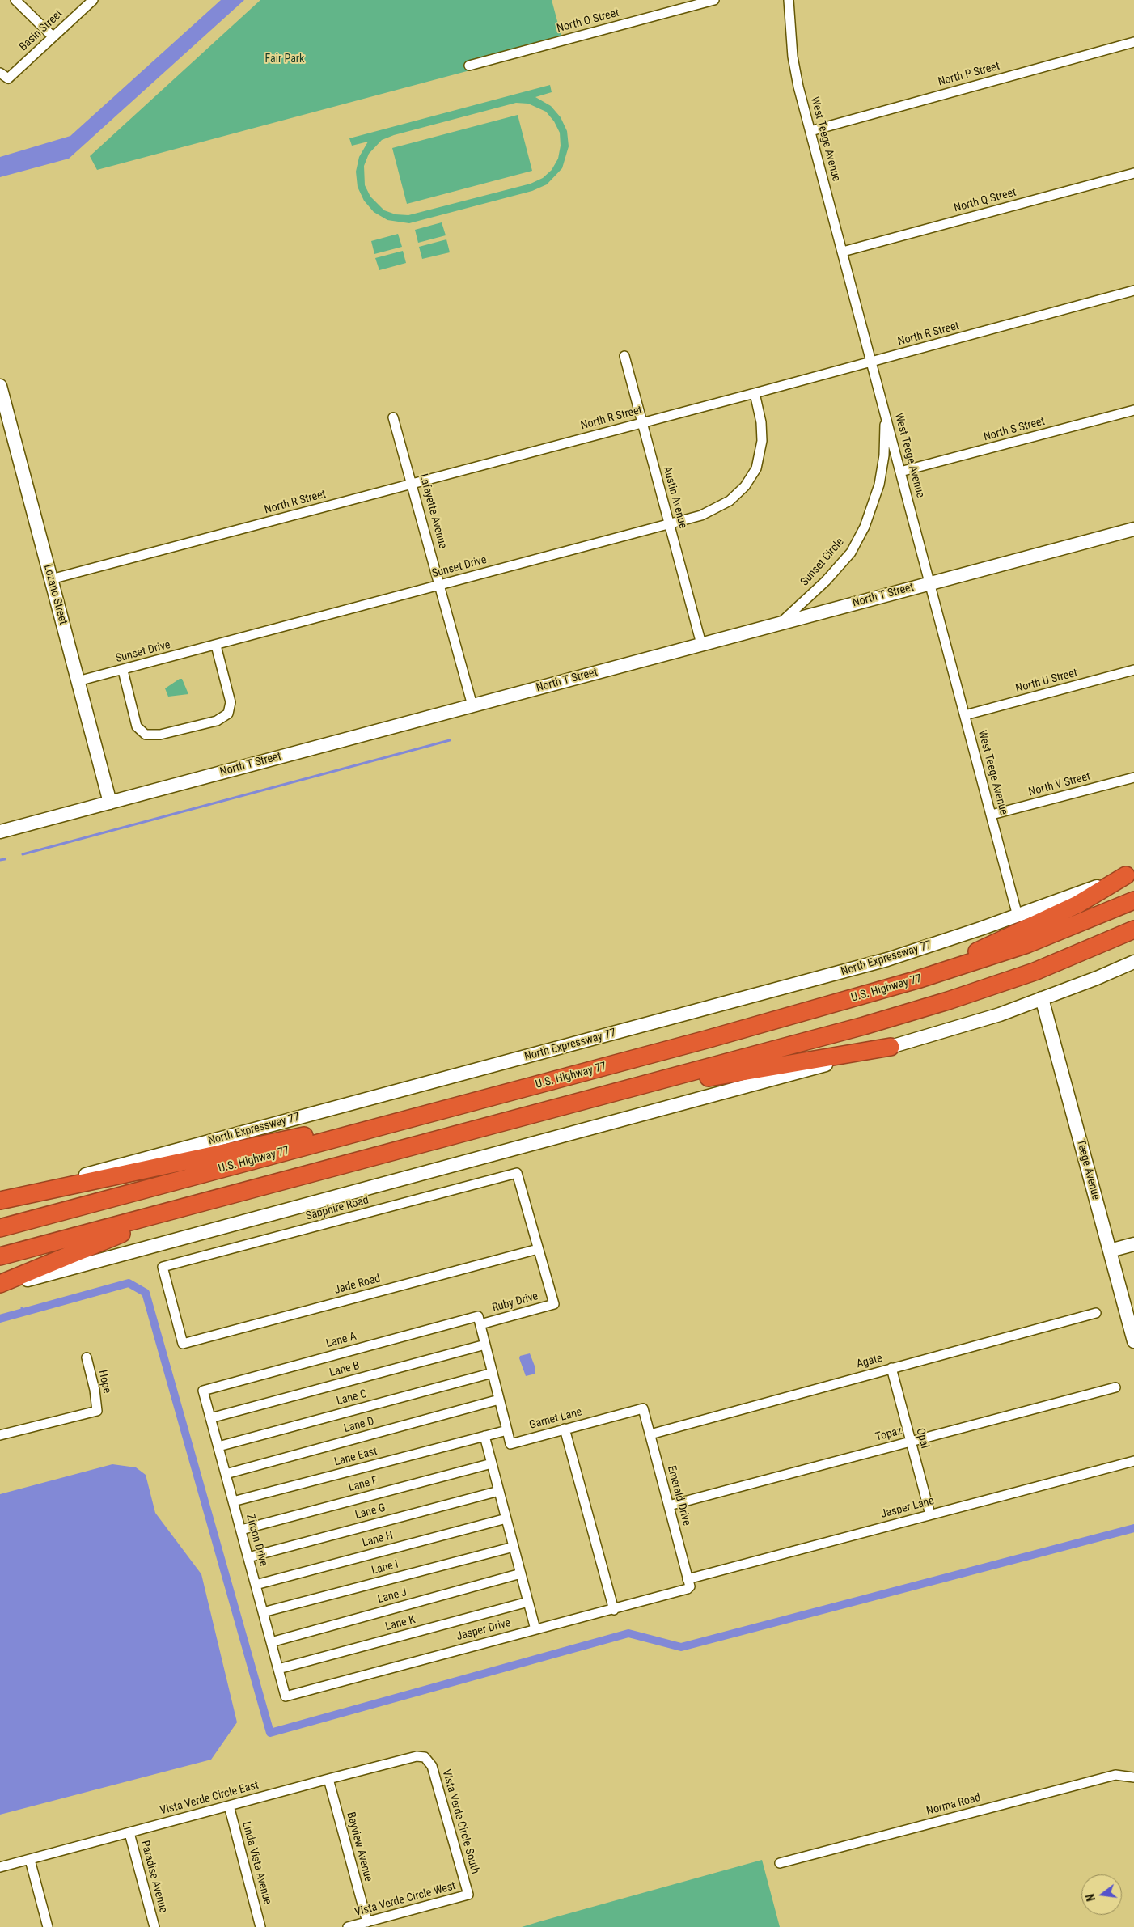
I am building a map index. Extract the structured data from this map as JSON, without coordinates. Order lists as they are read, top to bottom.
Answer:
{
  "streets": {
    "highway": ["U.S. Highway 77"],
    "main road": [
      "Lozano Street",
      "North T Street",
      "North Expressway 77",
      "Teege Avenue"
    ],
    "street": [
      "North O Street",
      "Basin Street",
      "North P Street",
      "West Teege Avenue",
      "North Q Street",
      "North R Street",
      "North S Street",
      "Austin Avenue",
      "Lafayette Avenue",
      "Sunset Circle",
      "Sunset Drive",
      "North U Street",
      "North V Street",
      "Sapphire Road",
      "Jade Road",
      "Ruby Drive",
      "Lane A",
      "Agate",
      "Lane B",
      "Hope",
      "Lane C",
      "Garnet Lane",
      "Lane D",
      "Topaz",
      "Opal",
      "Lane East",
      "Lane F",
      "Emerald Drive",
      "Jasper Lane",
      "Lane G",
      "Lane H",
      "Zircon Drive",
      "Lane I",
      "Lane J",
      "Lane K",
      "Jasper Drive",
      "Vista Verde Circle East",
      "Norma Road",
      "Vista Verde Circle South",
      "Bayview Avenue",
      "Linda Vista Avenue",
      "Paradise Avenue",
      "Vista Verde Circle West"
    ]
  },
  "crossings": [
    ["North P Street", "West Teege Avenue"],
    ["West Teege Avenue", "North Q Street"],
    ["West Teege Avenue", "North R Street"],
    ["West Teege Avenue", "North S Street"],
    ["West Teege Avenue", "Sunset Circle"],
    ["West Teege Avenue", "North T Street"],
    ["West Teege Avenue", "North U Street"],
    ["West Teege Avenue", "North V Street"],
    ["West Teege Avenue", "North Expressway 77"],
    ["North R Street", "Austin Avenue"],
    ["North R Street", "Lafayette Avenue"],
    ["North R Street", "Sunset Drive"],
    ["North R Street", "Lozano Street"],
    ["Austin Avenue", "Sunset Drive"],
    ["Austin Avenue", "North T Street"],
    ["Lafayette Avenue", "Sunset Drive"],
    ["Lafayette Avenue", "North T Street"],
    ["Sunset Circle", "North T Street"],
    ["Sunset Drive", "Lozano Street"],
    ["Lozano Street", "North T Street"],
    ["Sapphire Road", "Jade Road"],
    ["Sapphire Road", "Ruby Drive"],
    ["Jade Road", "Ruby Drive"],
    ["Ruby Drive", "Lane A"],
    ["Lane A", "Zircon Drive"],
    ["Agate", "Opal"],
    ["Agate", "Emerald Drive"],
    ["Lane B", "Zircon Drive"],
    ["Lane C", "Zircon Drive"],
    ["Garnet Lane", "Emerald Drive"],
    ["Lane D", "Zircon Drive"],
    ["Topaz", "Opal"],
    ["Topaz", "Emerald Drive"],
    ["Opal", "Jasper Lane"],
    ["Lane East", "Zircon Drive"],
    ["Lane F", "Zircon Drive"],
    ["Emerald Drive", "Jasper Lane"],
    ["Emerald Drive", "Jasper Drive"],
    ["Lane G", "Zircon Drive"],
    ["Lane H", "Zircon Drive"],
    ["Zircon Drive", "Lane I"],
    ["Zircon Drive", "Lane J"],
    ["Zircon Drive", "Lane K"],
    ["Zircon Drive", "Jasper Drive"],
    ["Vista Verde Circle East", "Vista Verde Circle South"],
    ["Vista Verde Circle East", "Bayview Avenue"],
    ["Vista Verde Circle East", "Linda Vista Avenue"],
    ["Vista Verde Circle East", "Paradise Avenue"],
    ["Vista Verde Circle South", "Vista Verde Circle West"],
    ["Bayview Avenue", "Vista Verde Circle West"]
  ],
  "parks": ["Fair Park"],
  "north": "left"
}
